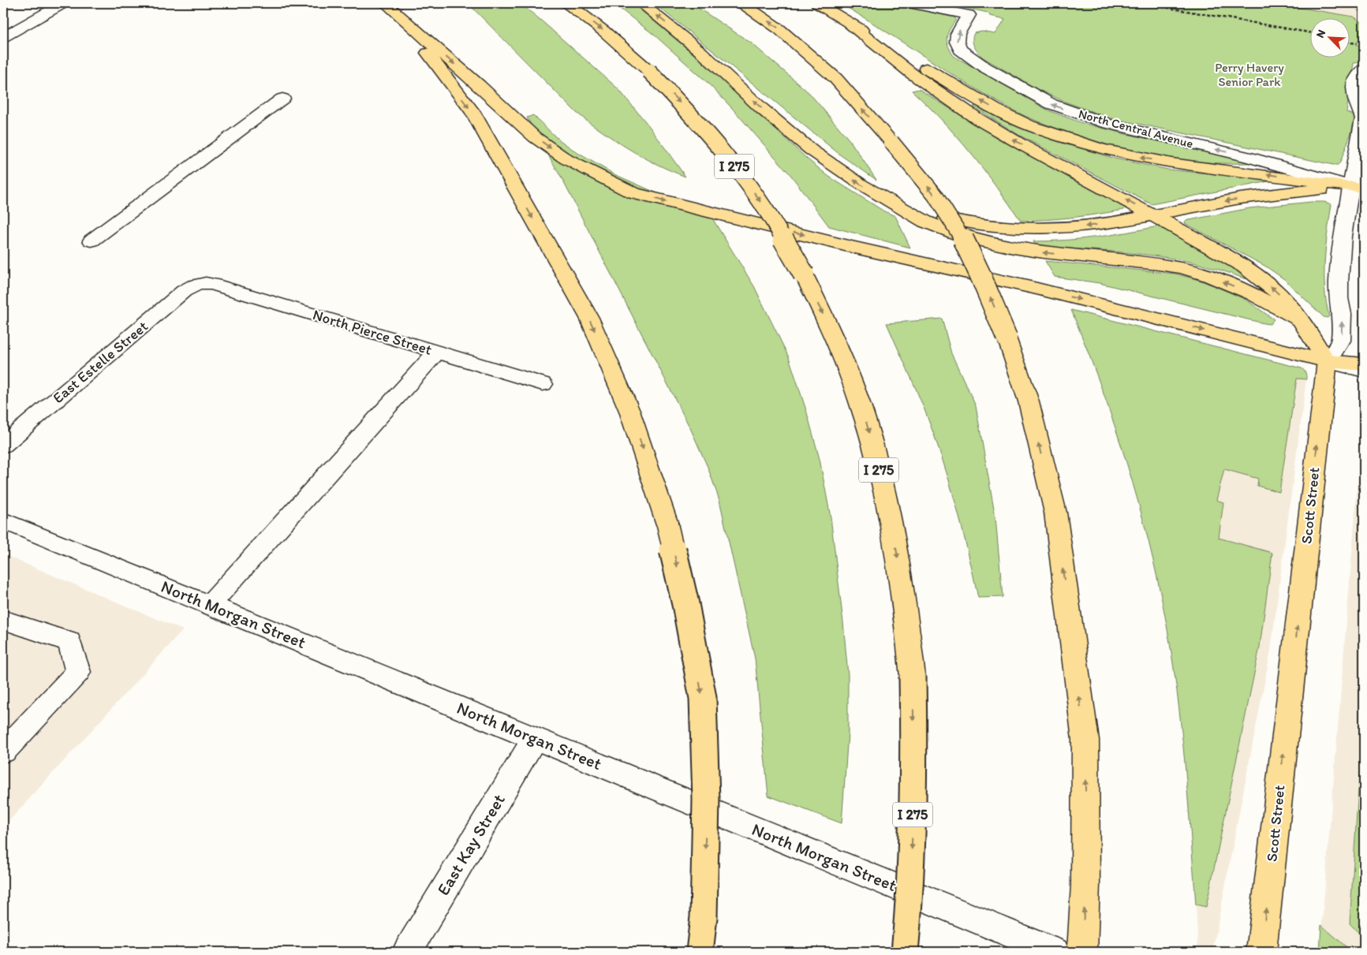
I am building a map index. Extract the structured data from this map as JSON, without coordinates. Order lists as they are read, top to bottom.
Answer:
{
  "streets": {
    "main road": ["I 275", "Scott Street"],
    "street": [
      "North Central Avenue",
      "North Pierce Street",
      "East Estelle Street",
      "North Morgan Street",
      "East Kay Street"
    ]
  },
  "crossings": [
    ["North Central Avenue", "Scott Street"],
    ["North Pierce Street", "East Estelle Street"],
    ["North Morgan Street", "East Kay Street"]
  ],
  "one_way": ["North Central Avenue", "Scott Street"],
  "parks": ["Perry Havery Senior Park"],
  "north": "top left"
}
